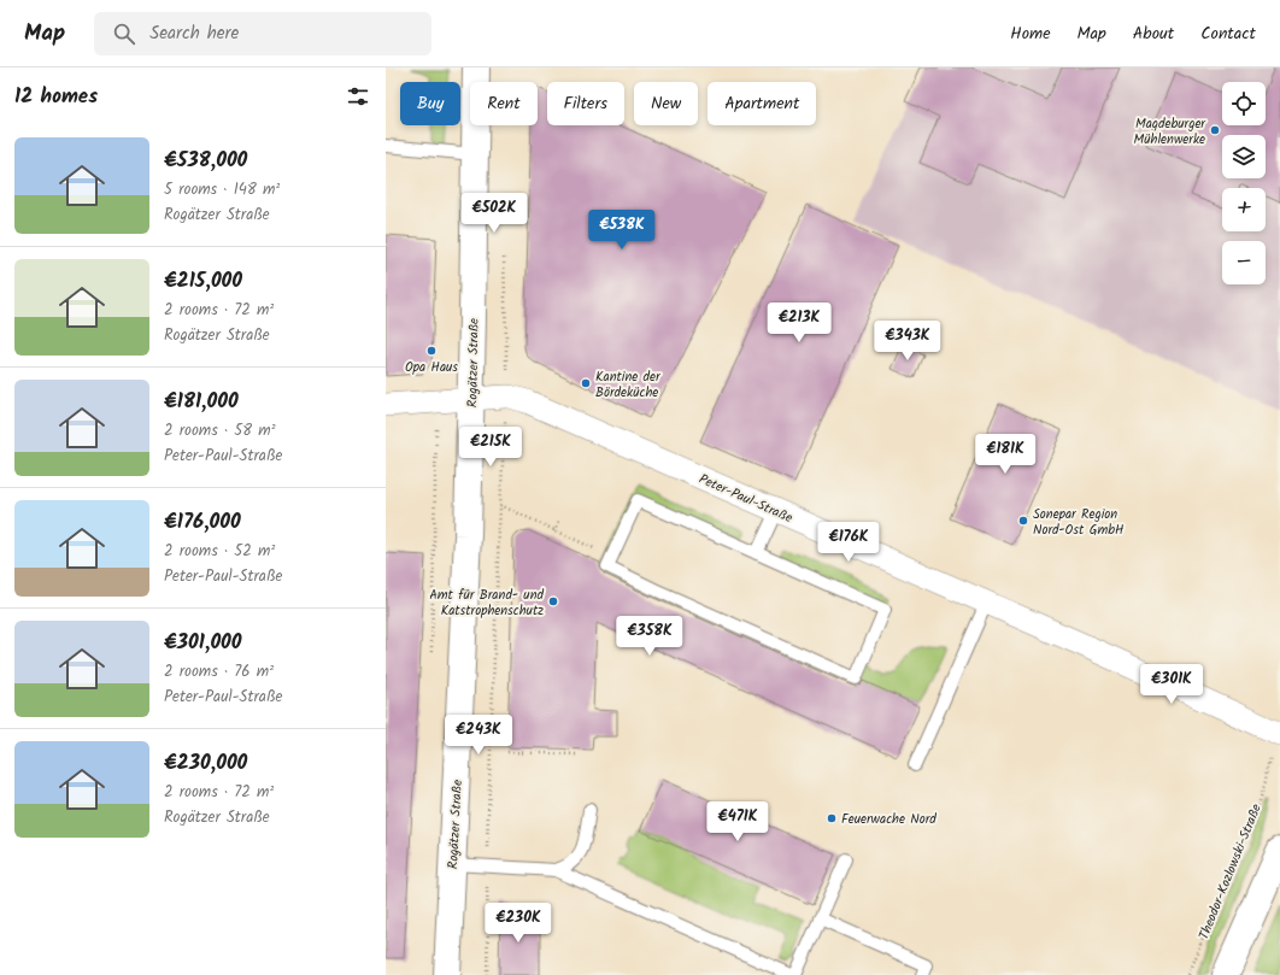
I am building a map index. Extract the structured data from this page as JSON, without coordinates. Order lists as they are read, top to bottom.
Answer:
{
  "streets": {
    "street": ["Rogätzer Straße", "Peter-Paul-Straße"],
    "path": ["Theodor-Kozlowski-Straße"]
  },
  "crossings": [
    ["Rogätzer Straße", "Peter-Paul-Straße"]
  ],
  "places": [
    "Magdeburger Mühlenwerke",
    "Opa Haus",
    "Kantine der Bördeküche",
    "Sonepar Region Nord-Ost GmbH",
    "Amt für Brand- und Katstrophenschutz",
    "Feuerwache Nord"
  ],
  "page": {
    "header": "Map",
    "search": "Search here",
    "nav": [
      "Home",
      "Map",
      "About",
      "Contact"
    ],
    "heading": "12 homes",
    "map_buttons": ["+", "−"],
    "chip": [
      "Buy",
      "Rent",
      "Filters",
      "New",
      "Apartment"
    ],
    "list": [
      {
        "name": "€538,000",
        "note": "5 rooms · 148 m² · Rogätzer Straße"
      },
      {
        "name": "€215,000",
        "note": "2 rooms · 72 m² · Rogätzer Straße"
      },
      {
        "name": "€181,000",
        "note": "2 rooms · 58 m² · Peter-Paul-Straße"
      },
      {
        "name": "€176,000",
        "note": "2 rooms · 52 m² · Peter-Paul-Straße"
      },
      {
        "name": "€301,000",
        "note": "2 rooms · 76 m² · Peter-Paul-Straße"
      },
      {
        "name": "€230,000",
        "note": "2 rooms · 72 m² · Rogätzer Straße"
      }
    ],
    "price": [
      "€502K",
      "€538K",
      "€213K",
      "€343K",
      "€215K",
      "€181K",
      "€176K",
      "€358K",
      "€301K",
      "€243K",
      "€471K",
      "€230K"
    ]
  }
}
